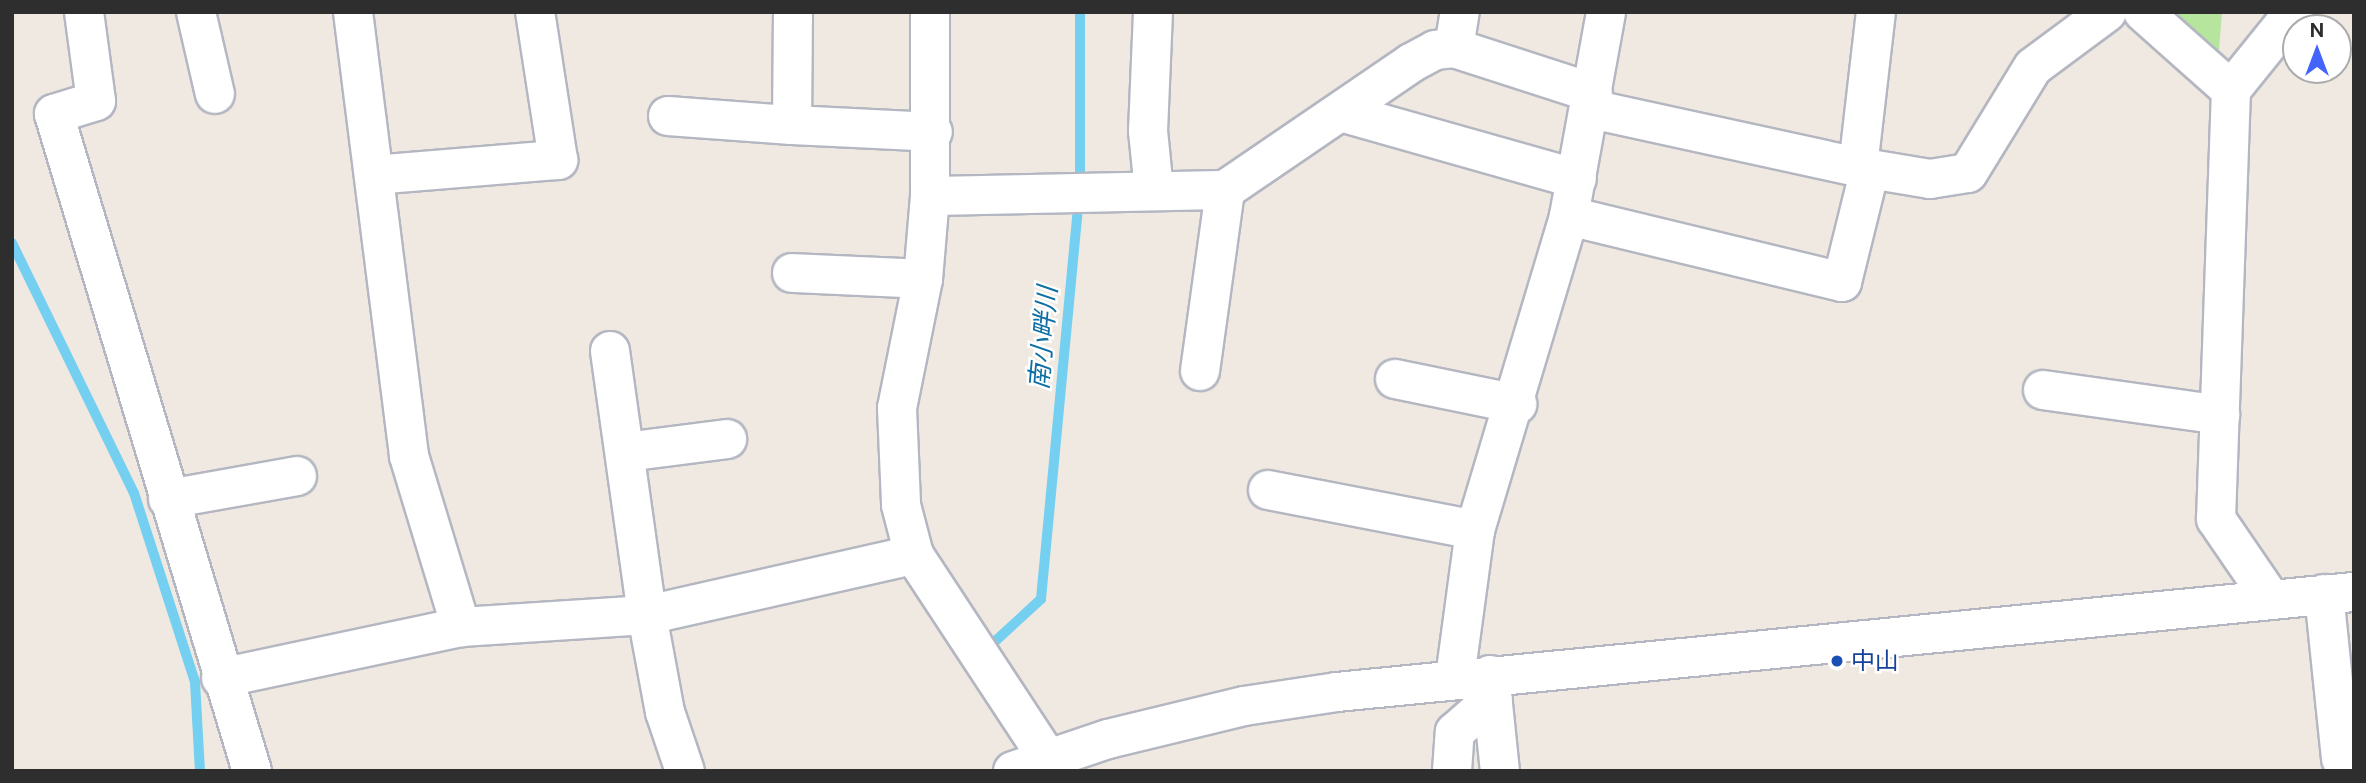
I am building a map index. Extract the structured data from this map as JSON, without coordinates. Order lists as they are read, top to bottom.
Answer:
{
  "water": ["南小畔川"],
  "places": ["中山"],
  "north": "top"
}
